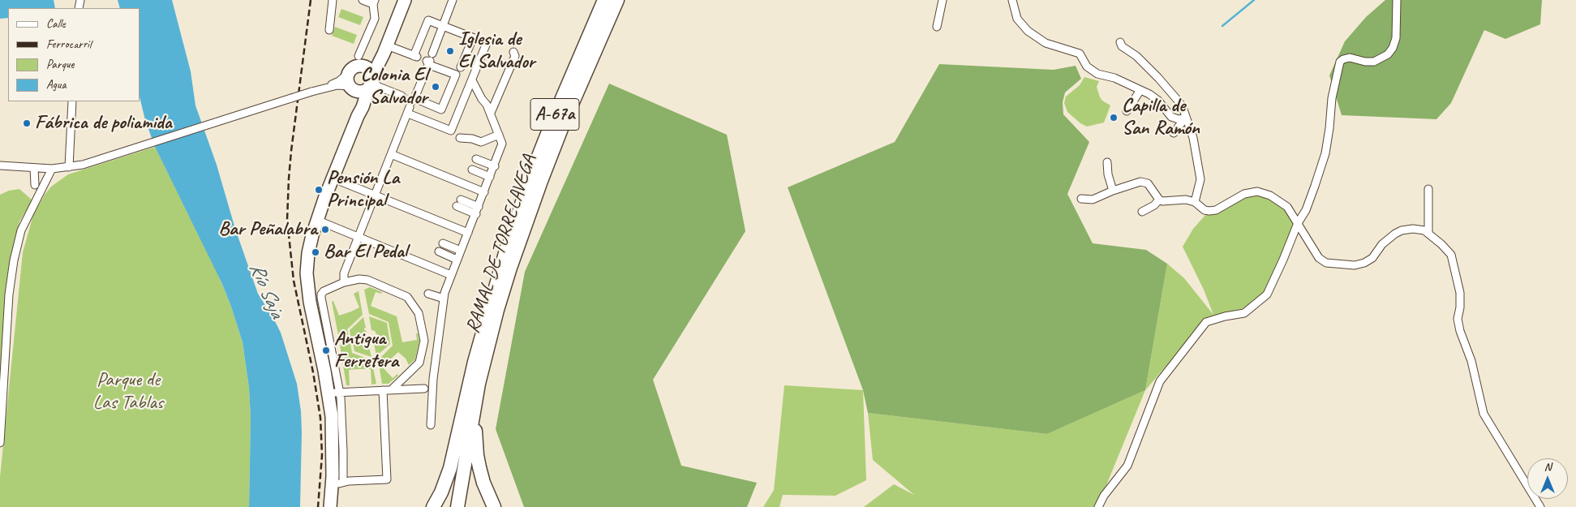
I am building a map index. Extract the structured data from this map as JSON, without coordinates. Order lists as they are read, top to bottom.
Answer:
{
  "streets": {
    "highway": ["A-67a", "RAMAL DE TORRELAVEGA"]
  },
  "water": ["Río Saja"],
  "parks": ["Parque de Las Tablas"],
  "places": [
    "Iglesia de El Salvador",
    "Colonia El Salvador",
    "Capilla de San Ramón",
    "Fábrica de poliamida",
    "Pensión La Principal",
    "Bar Peñalabra",
    "Bar El Pedal",
    "Antigua Ferretera"
  ],
  "legend": [
    "Calle",
    "Ferrocarril",
    "Parque",
    "Agua"
  ],
  "north": "top"
}
